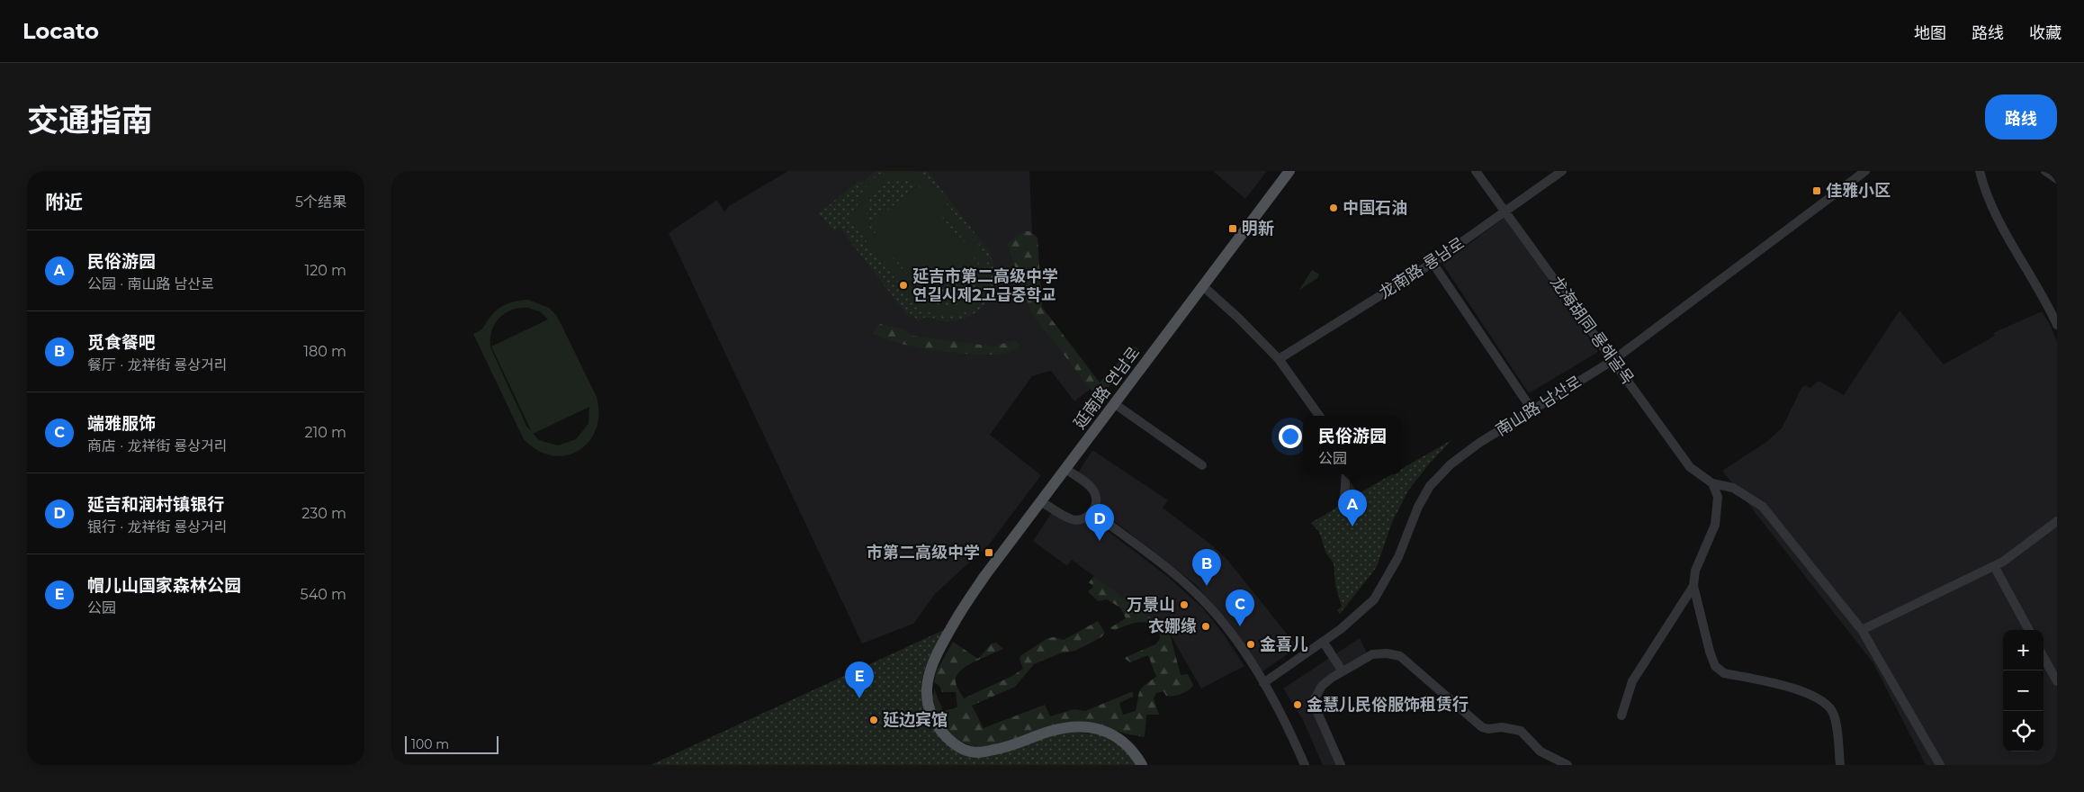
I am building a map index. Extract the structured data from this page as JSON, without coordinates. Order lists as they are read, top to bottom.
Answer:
{
  "streets": {
    "main road": ["延南路 연남로"],
    "street": ["龙南路 룡남로", "龙海胡同 룡해골목", "南山路 남산로"]
  },
  "crossings": [
    ["龙南路 룡남로", "龙海胡同 룡해골목"],
    ["龙海胡同 룡해골목", "南山路 남산로"]
  ],
  "places": {
    "transit": ["佳雅小区", "明新", "市第二高级中学"],
    "other": [
      "中国石油",
      "延吉市第二高级中学 연길시제2고급중학교",
      "万景山",
      "衣娜缘",
      "金喜儿",
      "金慧儿民俗服饰租赁行",
      "延边宾馆"
    ]
  },
  "scale_bar": "100 m",
  "page": {
    "header": "Locato",
    "nav": ["地图", "路线", "收藏"],
    "title": "交通指南",
    "buttons": "路线",
    "heading": ["附近", "5个结果"],
    "list": [
      {
        "mark": "A",
        "name": "民俗游园",
        "note": "公园 · 南山路 남산로",
        "value": "120 m"
      },
      {
        "mark": "B",
        "name": "觅食餐吧",
        "note": "餐厅 · 龙祥街 룡상거리",
        "value": "180 m"
      },
      {
        "mark": "C",
        "name": "端雅服饰",
        "note": "商店 · 龙祥街 룡상거리",
        "value": "210 m"
      },
      {
        "mark": "D",
        "name": "延吉和润村镇银行",
        "note": "银行 · 龙祥街 룡상거리",
        "value": "230 m"
      },
      {
        "mark": "E",
        "name": "帽儿山国家森林公园",
        "note": "公园",
        "value": "540 m"
      }
    ],
    "popup": ["民俗游园", "公园"],
    "pins": [
      "A",
      "D",
      "B",
      "C",
      "E"
    ],
    "map_buttons": ["+", "−"],
    "scale": "100 m"
  }
}
